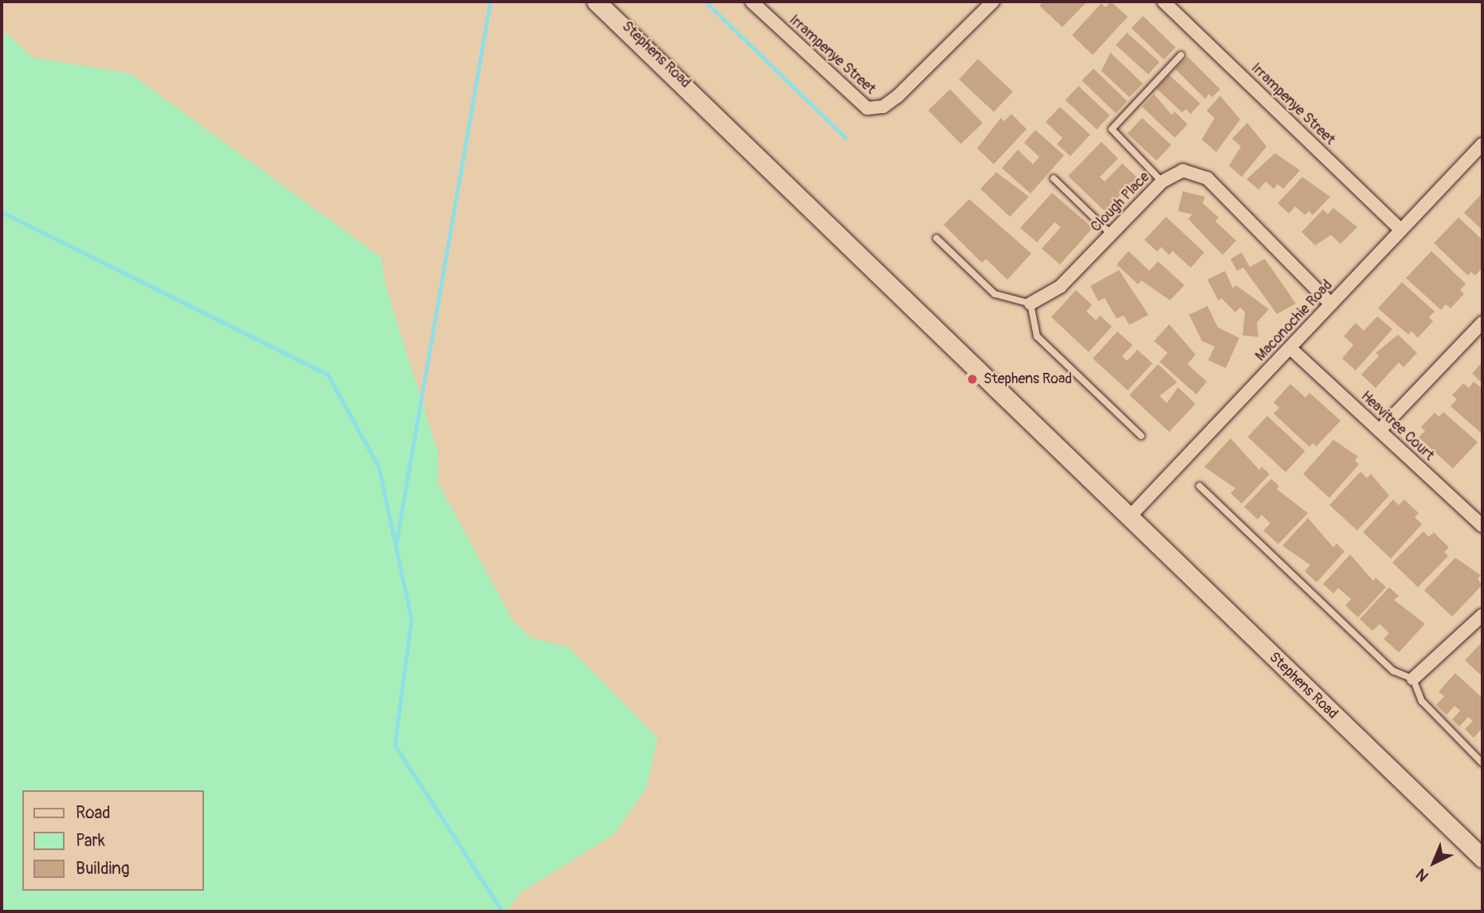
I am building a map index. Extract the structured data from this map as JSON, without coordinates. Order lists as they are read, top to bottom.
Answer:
{
  "streets": {
    "street": [
      "Stephens Road",
      "Irrampenye Street",
      "Clough Place",
      "Maconochie Road",
      "Heavitree Court"
    ]
  },
  "crossings": [
    ["Stephens Road", "Maconochie Road"],
    ["Irrampenye Street", "Maconochie Road"],
    ["Clough Place", "Maconochie Road"],
    ["Maconochie Road", "Heavitree Court"]
  ],
  "places": ["Stephens Road"],
  "legend": ["Road", "Park", "Building"],
  "north": "bottom left"
}
